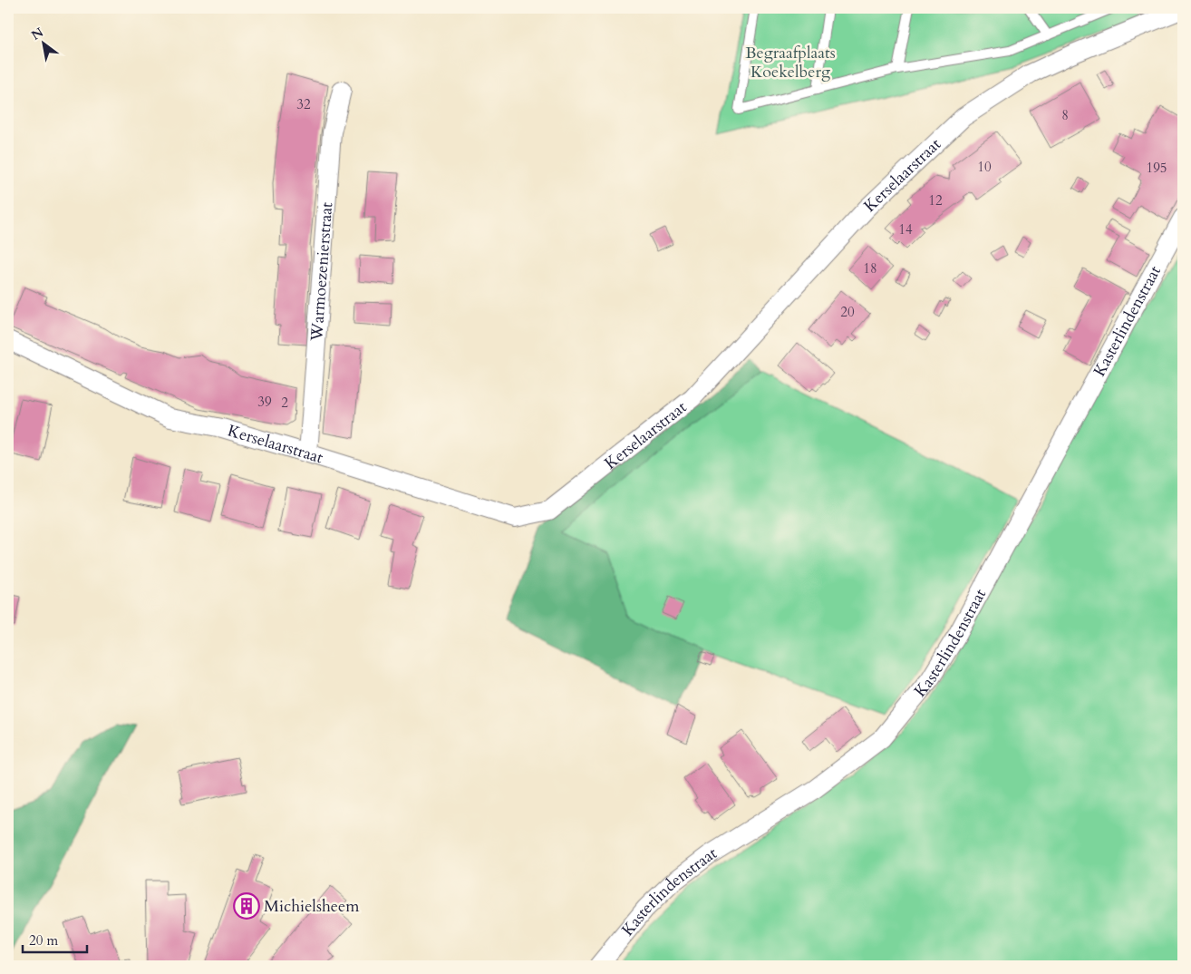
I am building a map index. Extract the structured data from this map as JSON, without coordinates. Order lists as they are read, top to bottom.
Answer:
{
  "streets": {
    "street": ["Kerselaarstraat", "Warmoezenierstraat", "Kasterlindenstraat"]
  },
  "crossings": [
    ["Kerselaarstraat", "Warmoezenierstraat"]
  ],
  "parks": ["Begraafplaats Koekelberg"],
  "places": {
    "building": ["Michielsheem"]
  },
  "house_numbers": [
    "32",
    "8",
    "10",
    "195",
    "12",
    "14",
    "18",
    "20",
    "39",
    "2"
  ],
  "scale_bar": "20 m",
  "north": "top left"
}
